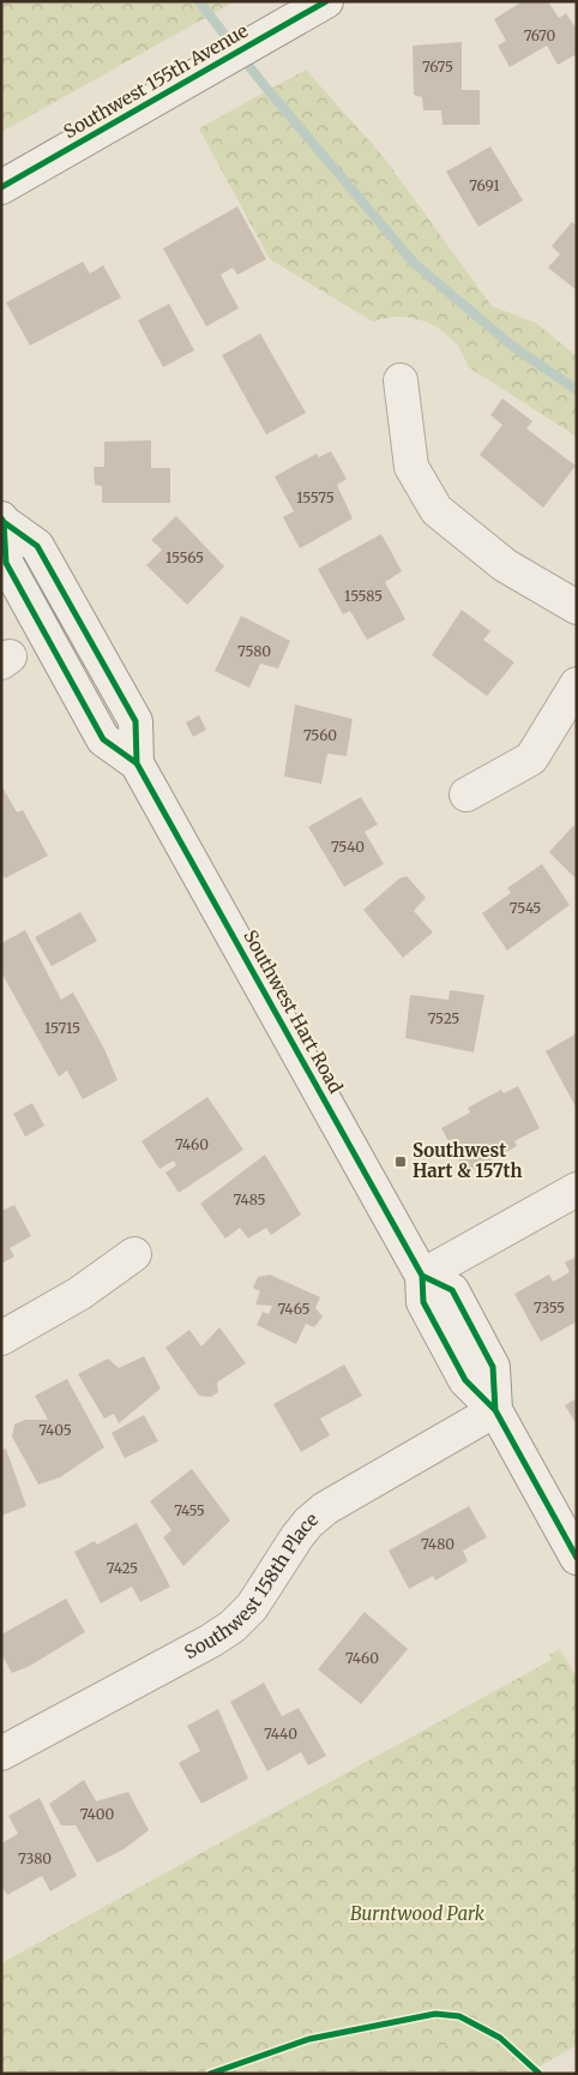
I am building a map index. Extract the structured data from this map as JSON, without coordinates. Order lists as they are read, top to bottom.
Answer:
{
  "streets": {
    "street": ["Southwest 155th Avenue", "Southwest Hart Road", "Southwest 158th Place"]
  },
  "crossings": [
    ["Southwest Hart Road", "Southwest 158th Place"]
  ],
  "parks": ["Burntwood Park"],
  "places": {
    "transit": ["Southwest Hart & 157th"]
  },
  "house_numbers": [
    "7670",
    "7675",
    "7691",
    "15575",
    "15565",
    "15585",
    "7580",
    "7560",
    "7540",
    "7545",
    "7525",
    "15715",
    "7460",
    "7485",
    "7355",
    "7465",
    "7405",
    "7455",
    "7480",
    "7425",
    "7460",
    "7440",
    "7400",
    "7380"
  ]
}
